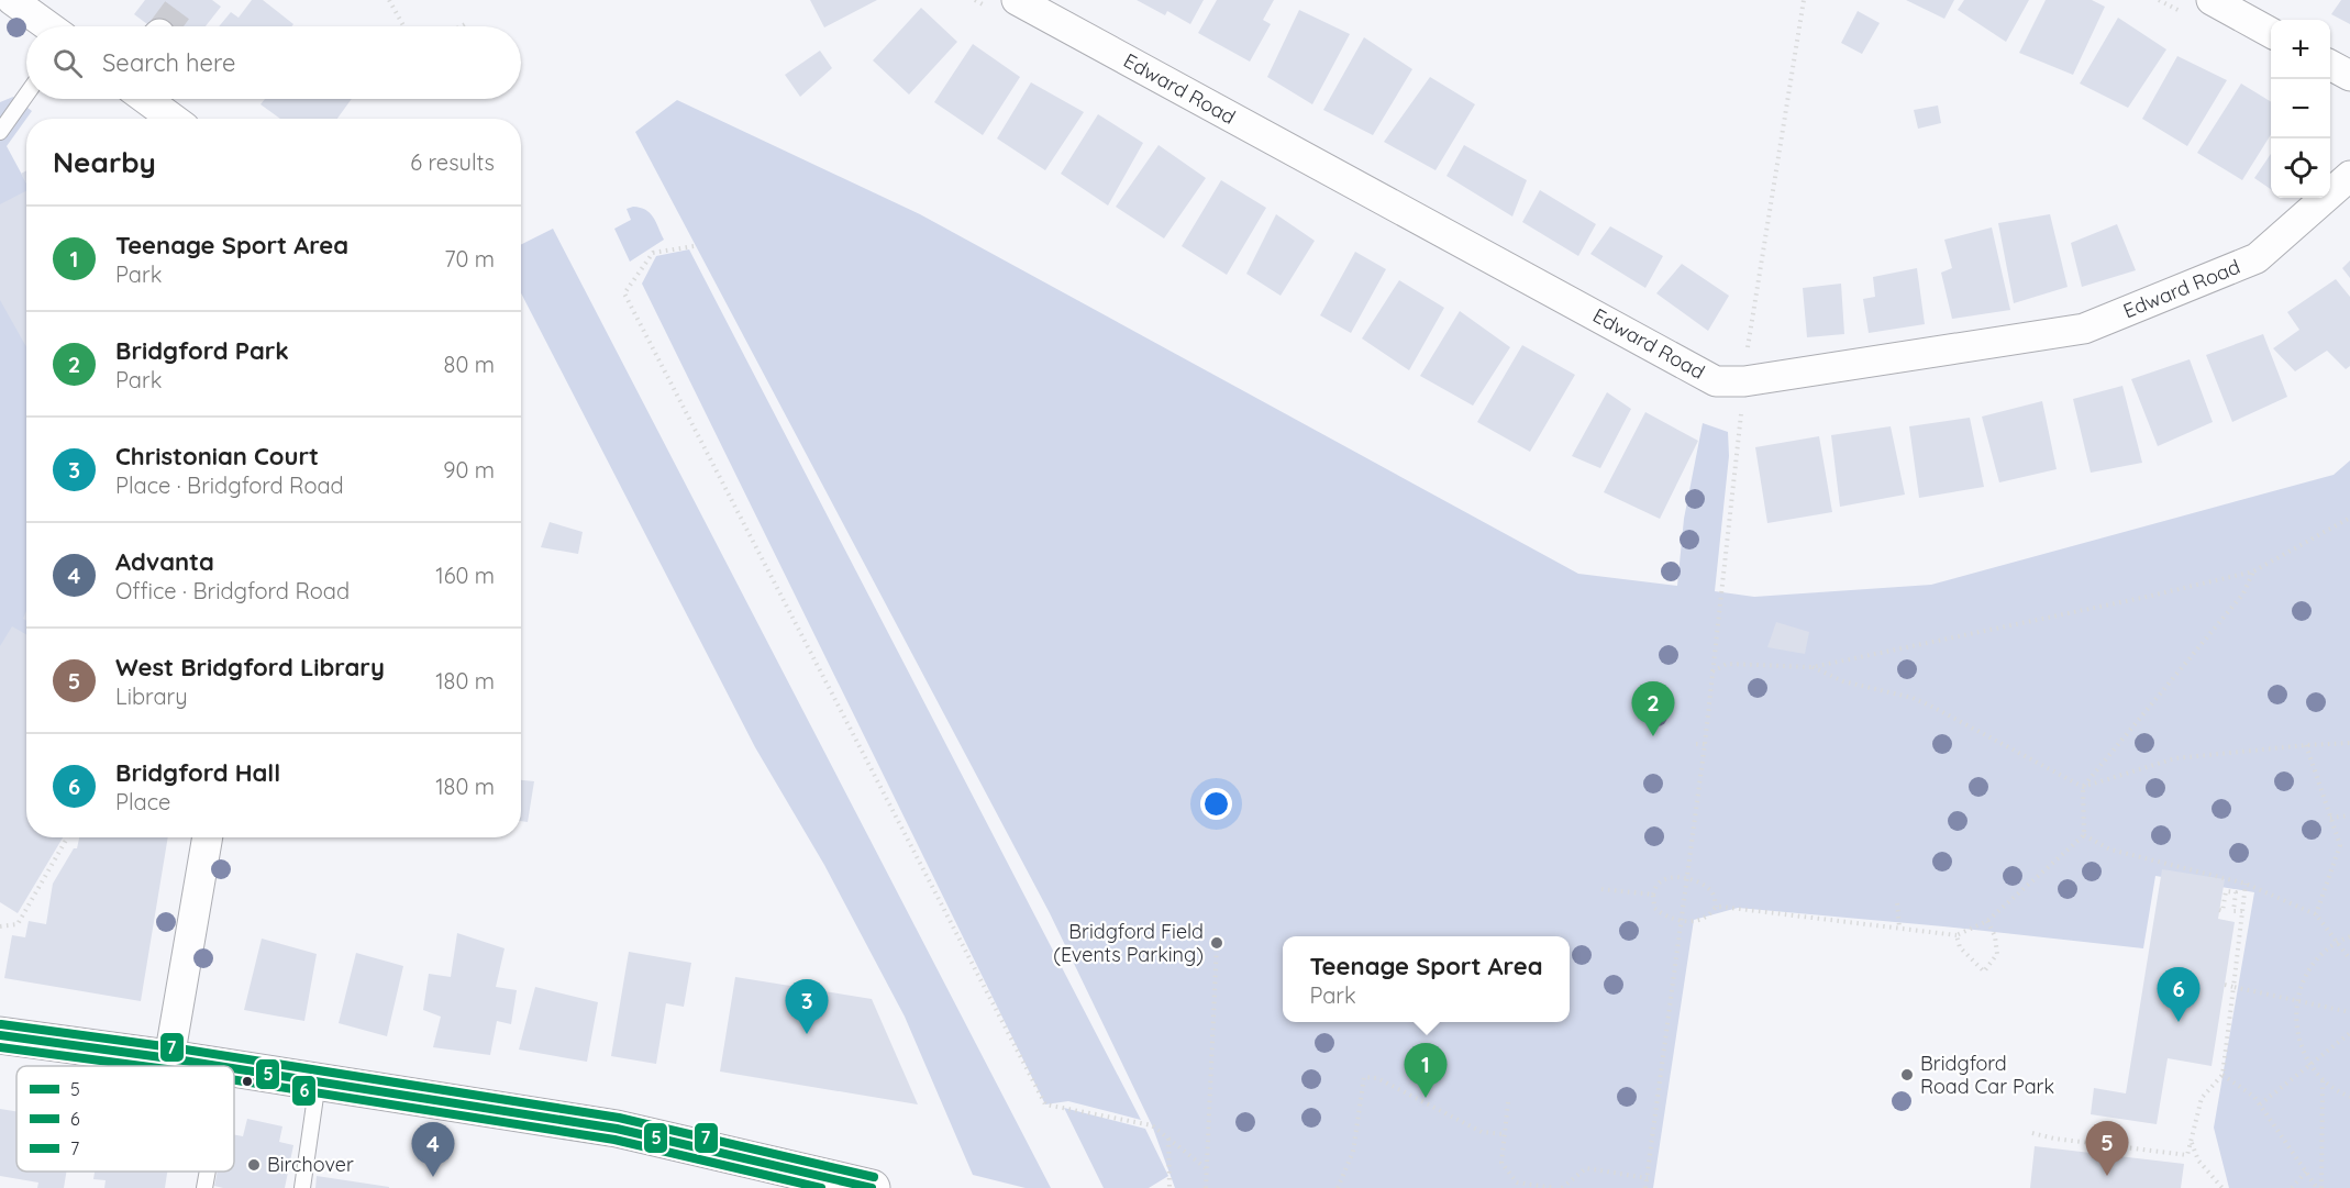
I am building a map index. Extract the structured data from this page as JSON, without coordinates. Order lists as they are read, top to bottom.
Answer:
{
  "streets": {
    "street": ["Edward Road"]
  },
  "places": ["Bridgford Field (Events Parking)", "Bridgford Road Car Park", "Birchover"],
  "lines": ["transit line 7", "transit line 5", "transit line 6"],
  "legend": ["5", "6", "7"],
  "page": {
    "map_buttons": ["+", "−"],
    "search": "Search here",
    "heading": ["Nearby", "6 results"],
    "list": [
      {
        "mark": "1",
        "name": "Teenage Sport Area",
        "note": "Park",
        "value": "70 m"
      },
      {
        "mark": "2",
        "name": "Bridgford Park",
        "note": "Park",
        "value": "80 m"
      },
      {
        "mark": "3",
        "name": "Christonian Court",
        "note": "Place · Bridgford Road",
        "value": "90 m"
      },
      {
        "mark": "4",
        "name": "Advanta",
        "note": "Office · Bridgford Road",
        "value": "160 m"
      },
      {
        "mark": "5",
        "name": "West Bridgford Library",
        "note": "Library",
        "value": "180 m"
      },
      {
        "mark": "6",
        "name": "Bridgford Hall",
        "note": "Place",
        "value": "180 m"
      }
    ],
    "pins": [
      "2",
      "6",
      "3",
      "1",
      "5",
      "4"
    ],
    "popup": ["Teenage Sport Area", "Park"]
  }
}
